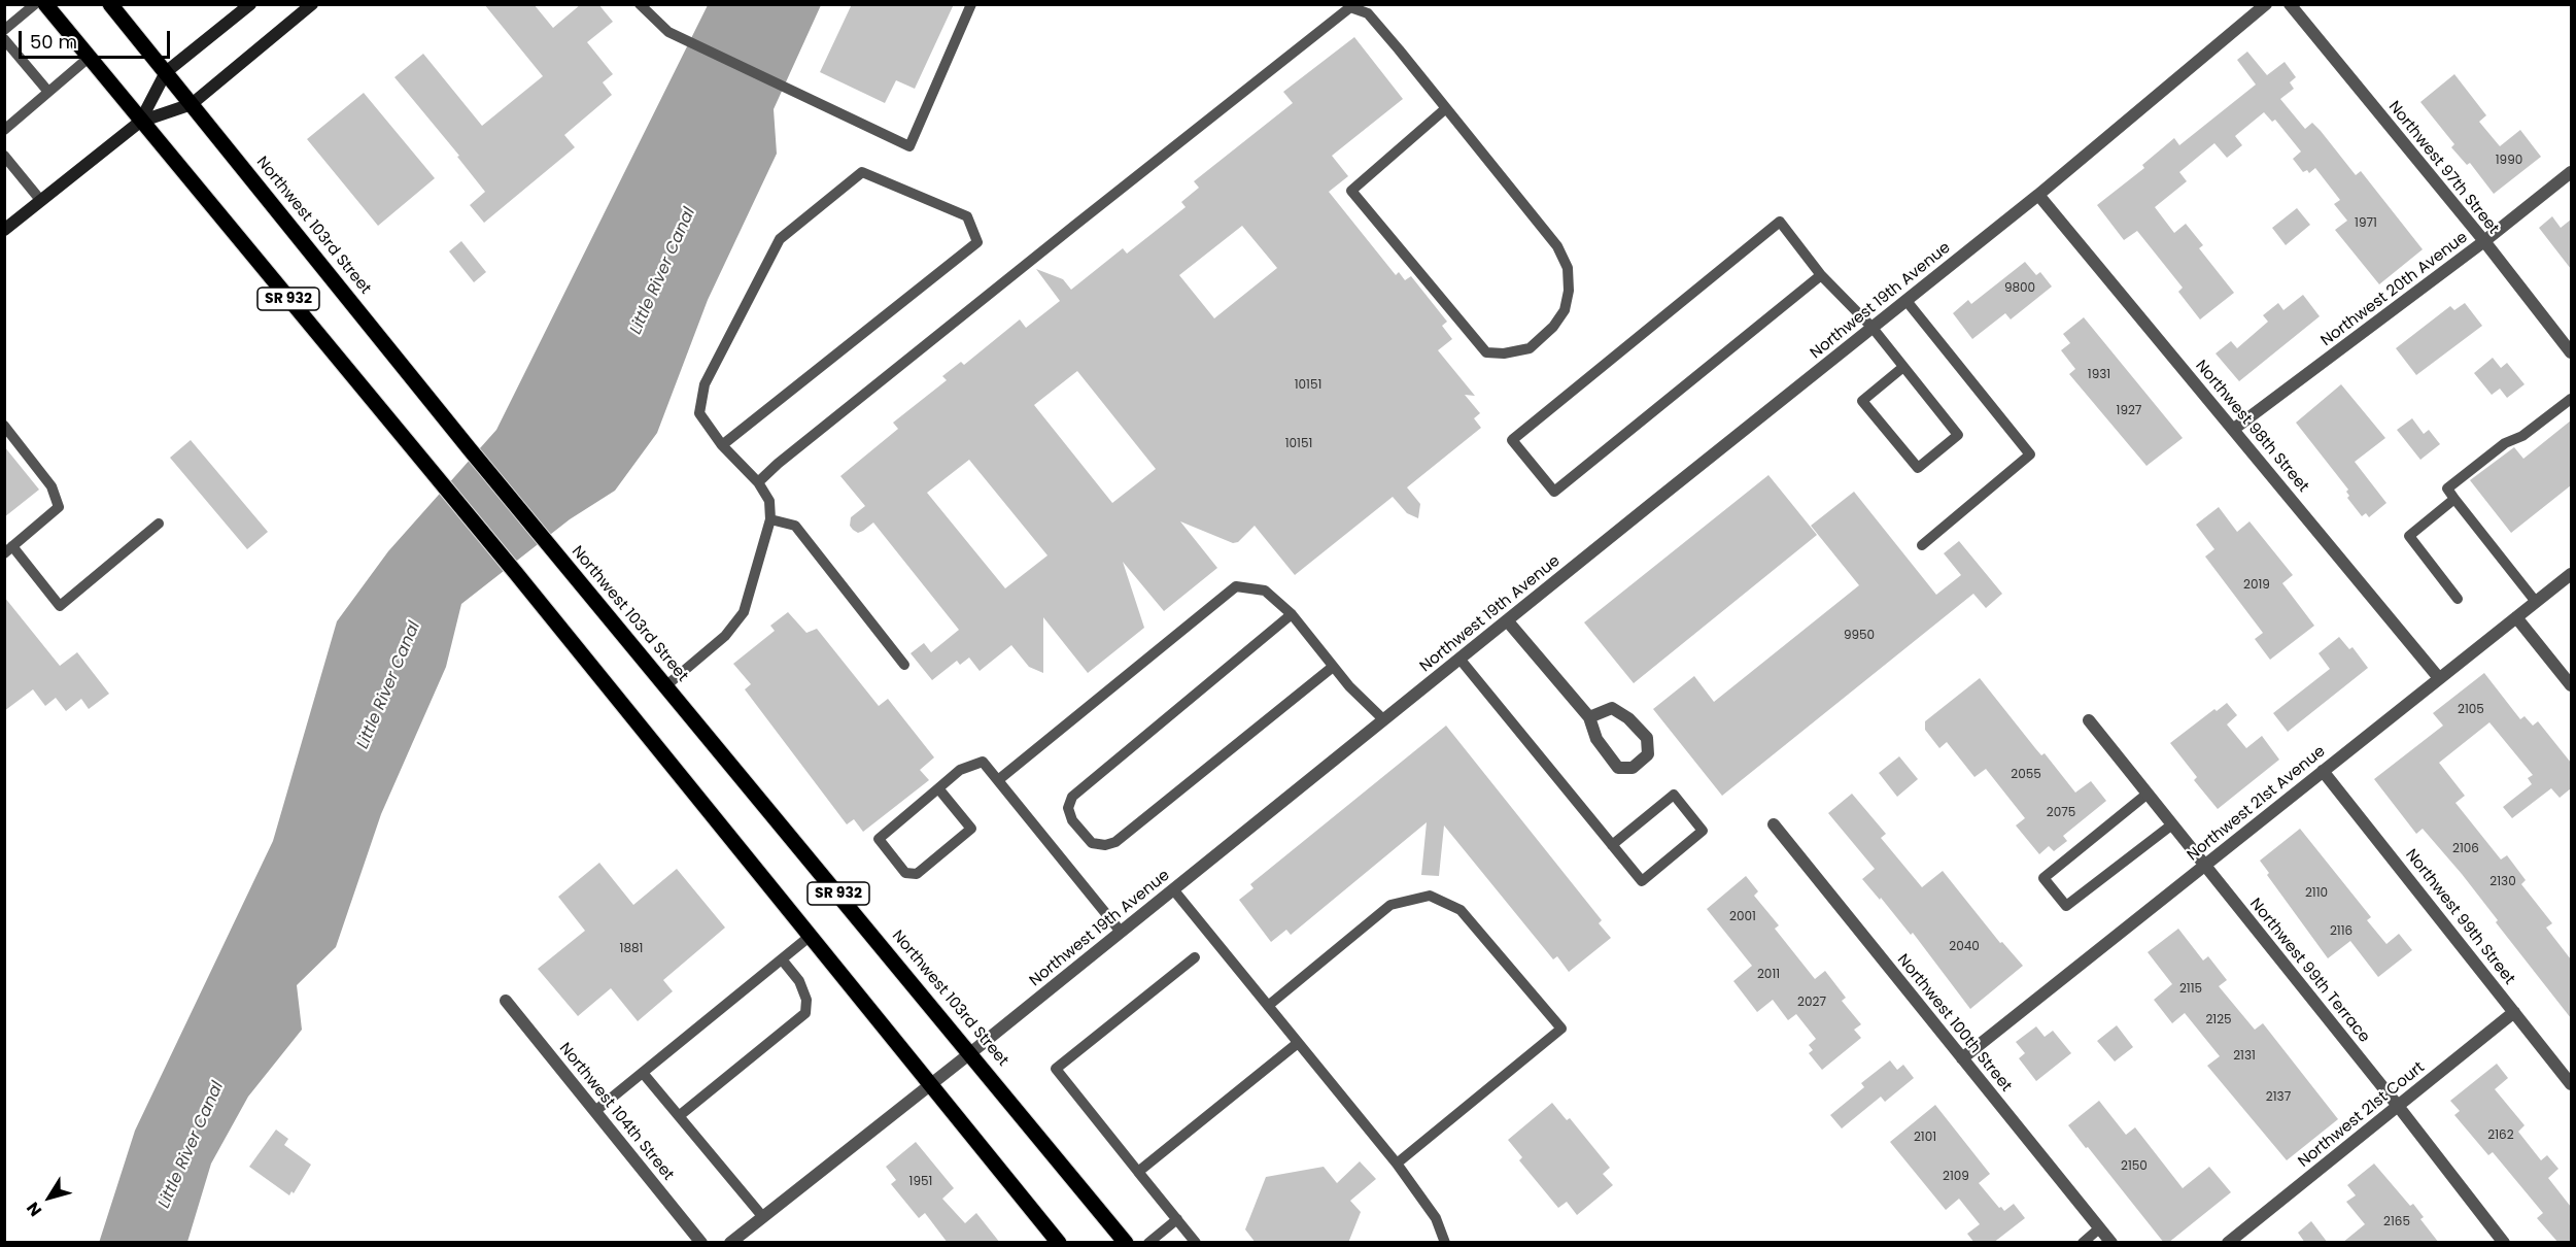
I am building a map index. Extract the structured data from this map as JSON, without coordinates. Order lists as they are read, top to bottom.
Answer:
{
  "streets": {
    "main road": ["Northwest 103rd Street", "SR 932"],
    "street": [
      "Northwest 97th Street",
      "Northwest 20th Avenue",
      "Northwest 19th Avenue",
      "Northwest 98th Street",
      "Northwest 21st Avenue",
      "Northwest 99th Street",
      "Northwest 99th Terrace",
      "Northwest 100th Street",
      "Northwest 104th Street",
      "Northwest 21st Court"
    ]
  },
  "crossings": [
    ["Northwest 97th Street", "Northwest 20th Avenue"],
    ["Northwest 103rd Street", "Northwest 19th Avenue"],
    ["Northwest 20th Avenue", "Northwest 98th Street"],
    ["SR 932", "Northwest 19th Avenue"],
    ["Northwest 19th Avenue", "Northwest 98th Street"],
    ["Northwest 98th Street", "Northwest 21st Avenue"],
    ["Northwest 21st Avenue", "Northwest 99th Street"],
    ["Northwest 21st Avenue", "Northwest 99th Terrace"],
    ["Northwest 21st Avenue", "Northwest 100th Street"],
    ["Northwest 99th Street", "Northwest 21st Court"],
    ["Northwest 99th Terrace", "Northwest 21st Court"]
  ],
  "water": ["Little River Canal"],
  "house_numbers": [
    "1990",
    "1971",
    "9800",
    "1931",
    "10151",
    "1927",
    "10151",
    "2019",
    "9950",
    "2105",
    "2055",
    "2075",
    "2106",
    "2130",
    "2110",
    "2001",
    "2116",
    "2040",
    "1881",
    "2011",
    "2115",
    "2027",
    "2125",
    "2131",
    "2137",
    "2162",
    "2101",
    "2150",
    "2109",
    "1951",
    "2165"
  ],
  "scale_bar": "50 m",
  "north": "bottom left"
}
